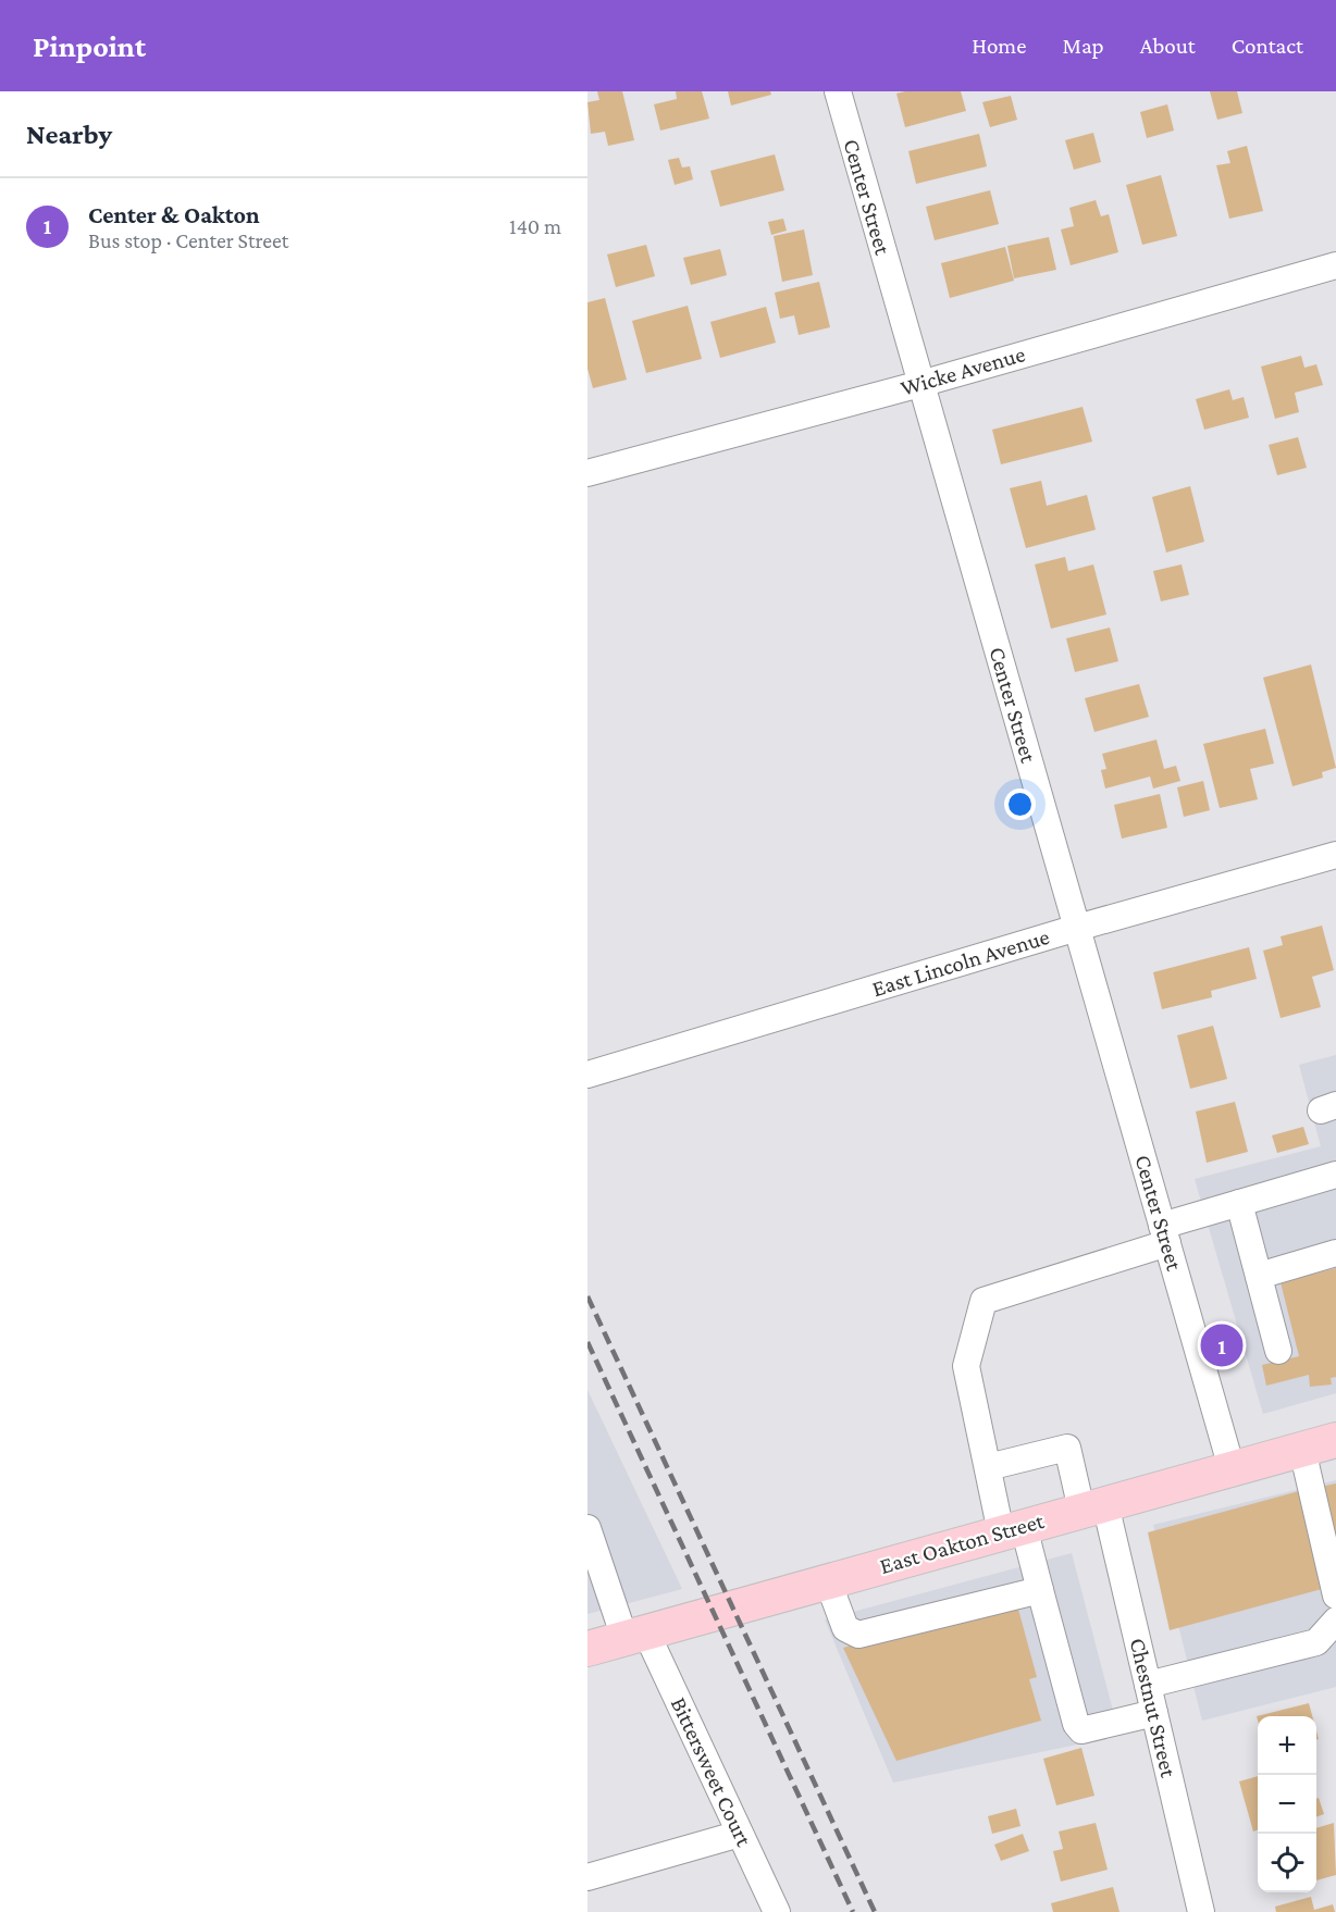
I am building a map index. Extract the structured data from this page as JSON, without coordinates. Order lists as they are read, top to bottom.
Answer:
{
  "streets": {
    "main road": ["East Oakton Street"],
    "street": [
      "Center Street",
      "Wicke Avenue",
      "East Lincoln Avenue",
      "Chestnut Street",
      "Bittersweet Court"
    ]
  },
  "crossings": [
    ["Center Street", "Wicke Avenue"],
    ["Center Street", "East Lincoln Avenue"],
    ["Center Street", "East Oakton Street"],
    ["East Oakton Street", "Chestnut Street"],
    ["East Oakton Street", "Bittersweet Court"]
  ],
  "page": {
    "header": "Pinpoint",
    "nav": [
      "Home",
      "Map",
      "About",
      "Contact"
    ],
    "heading": "Nearby",
    "list": [
      {
        "mark": "1",
        "name": "Center & Oakton",
        "note": "Bus stop · Center Street",
        "value": "140 m"
      }
    ],
    "pins": "1",
    "map_buttons": ["+", "−"]
  }
}
